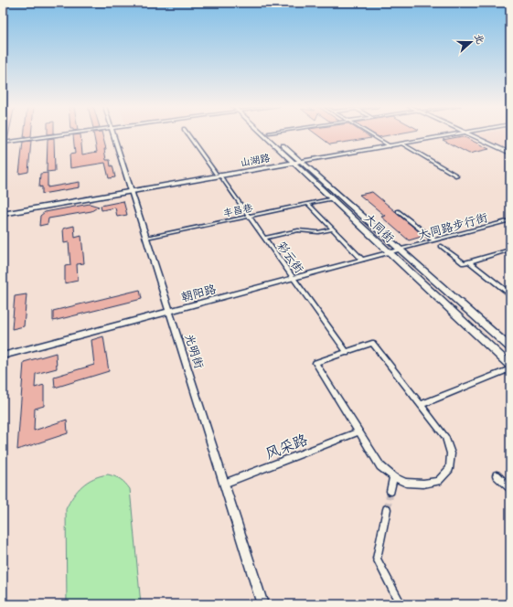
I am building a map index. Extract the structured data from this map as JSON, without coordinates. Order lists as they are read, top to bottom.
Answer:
{
  "streets": {
    "main road": [
      "山湖路",
      "大同街",
      "朝阳路",
      "光明街"
    ],
    "street": [
      "丰昌巷",
      "大同路步行街",
      "彩云街",
      "风采路"
    ]
  },
  "crossings": [
    ["山湖路", "大同街"],
    ["山湖路", "彩云街"],
    ["山湖路", "光明街"],
    ["丰昌巷", "大同街"],
    ["丰昌巷", "彩云街"],
    ["丰昌巷", "光明街"],
    ["大同路步行街", "大同街"],
    ["大同路步行街", "朝阳路"],
    ["大同街", "朝阳路"],
    ["彩云街", "朝阳路"],
    ["朝阳路", "光明街"],
    ["光明街", "风采路"]
  ],
  "north": "right"
}
